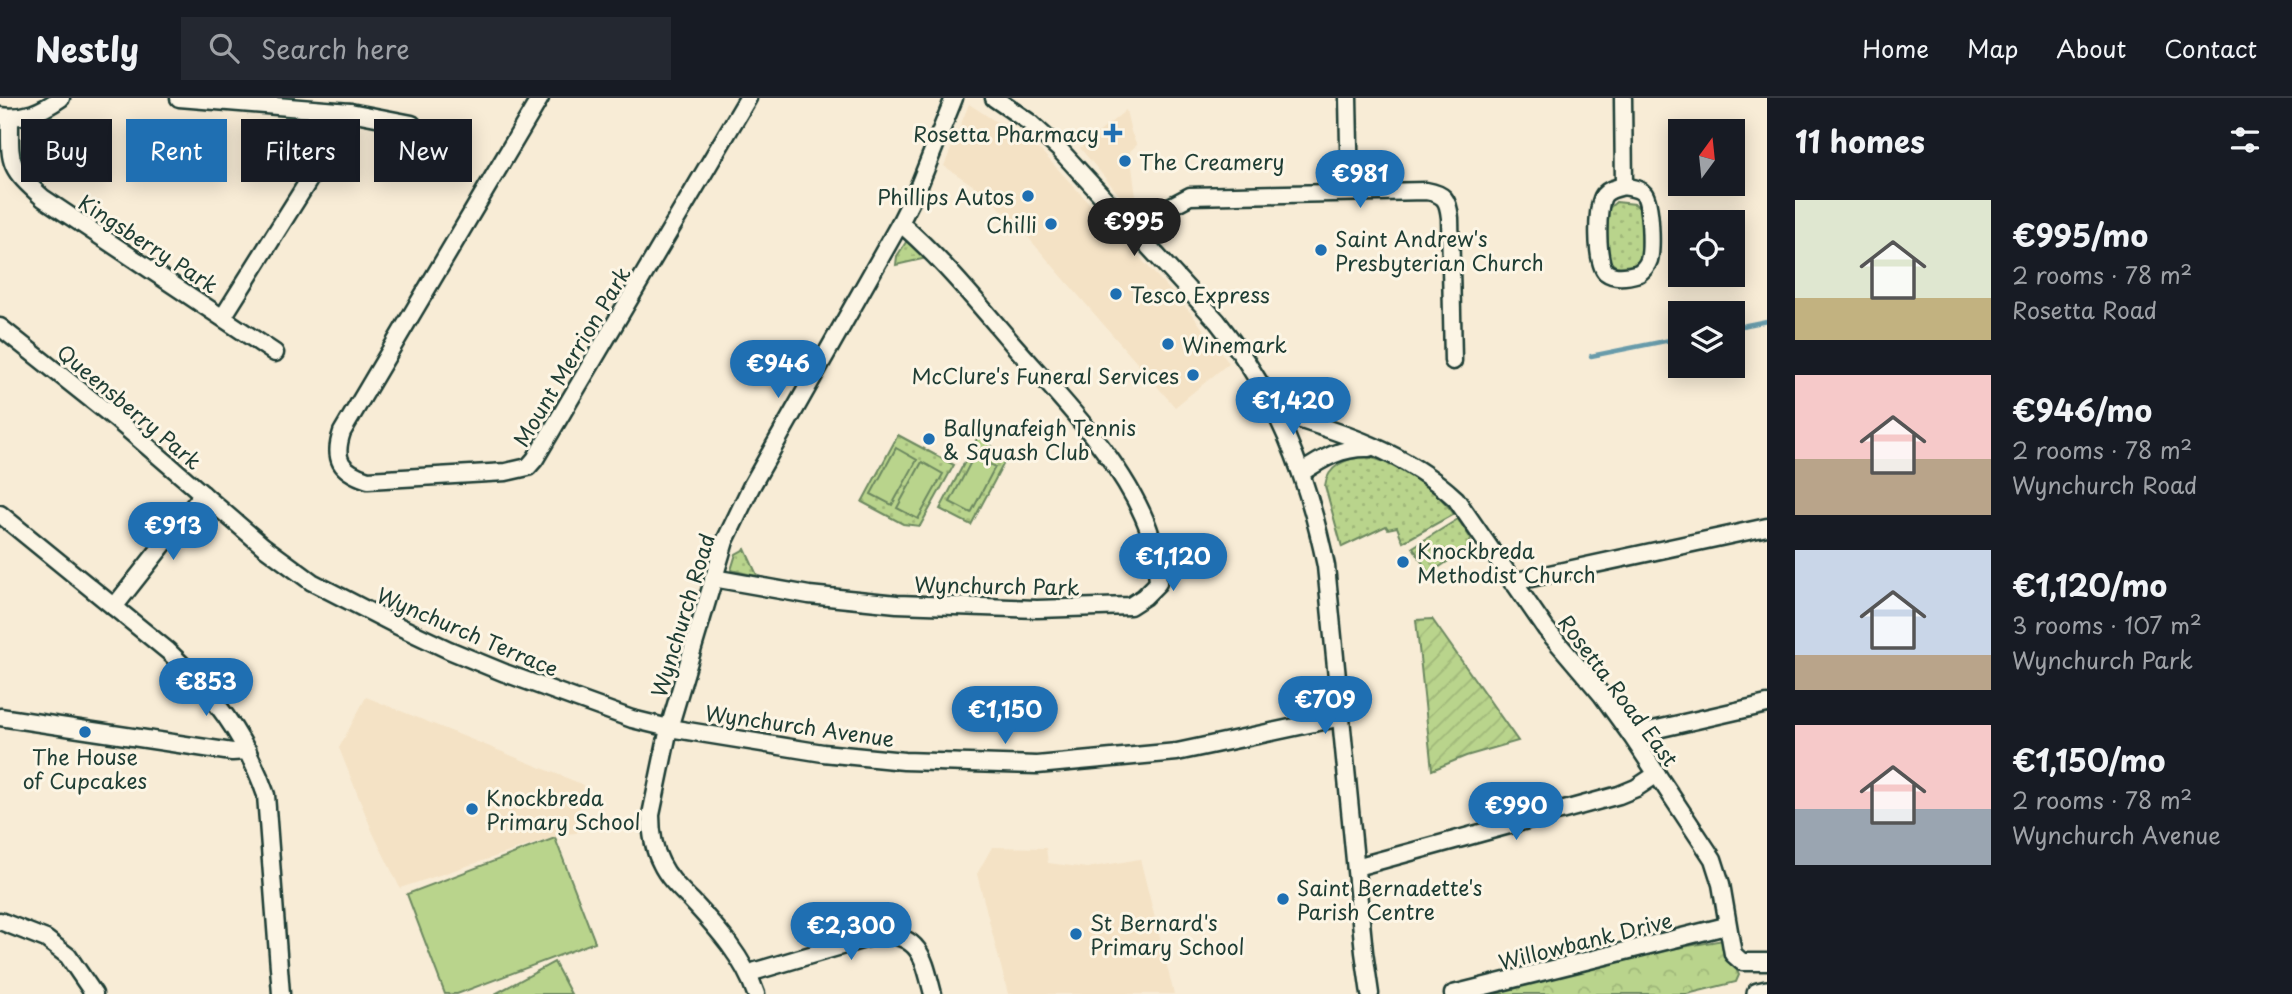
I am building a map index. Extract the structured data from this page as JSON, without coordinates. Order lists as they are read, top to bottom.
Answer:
{
  "streets": {
    "street": [
      "Kingsberry Park",
      "Mount Merrion Park",
      "Queensberry Park",
      "Wynchurch Park",
      "Wynchurch Road",
      "Wynchurch Terrace",
      "Rosetta Road East",
      "Wynchurch Avenue",
      "Willowbank Drive"
    ]
  },
  "crossings": [
    ["Queensberry Park", "Wynchurch Terrace"],
    ["Wynchurch Park", "Wynchurch Road"],
    ["Wynchurch Road", "Wynchurch Terrace"],
    ["Wynchurch Road", "Wynchurch Avenue"],
    ["Wynchurch Terrace", "Wynchurch Avenue"],
    ["Rosetta Road East", "Willowbank Drive"]
  ],
  "places": {
    "health": ["Rosetta Pharmacy"],
    "other": [
      "The Creamery",
      "Phillips Autos",
      "Chilli",
      "Saint Andrew's Presbyterian Church",
      "Tesco Express",
      "Winemark",
      "McClure's Funeral Services",
      "Ballynafeigh Tennis & Squash Club",
      "Knockbreda Methodist Church",
      "The House of Cupcakes",
      "Knockbreda Primary School",
      "Saint Bernadette's Parish Centre",
      "St Bernard's Primary School"
    ]
  },
  "north": "top",
  "page": {
    "header": "Nestly",
    "search": "Search here",
    "nav": [
      "Home",
      "Map",
      "About",
      "Contact"
    ],
    "heading": "11 homes",
    "chip": [
      "Buy",
      "Rent",
      "Filters",
      "New"
    ],
    "price": [
      "€981",
      "€995",
      "€946",
      "€1,420",
      "€913",
      "€1,120",
      "€853",
      "€709",
      "€1,150",
      "€990",
      "€2,300"
    ],
    "list": [
      {
        "name": "€995/mo",
        "note": "2 rooms · 78 m² · Rosetta Road"
      },
      {
        "name": "€946/mo",
        "note": "2 rooms · 78 m² · Wynchurch Road"
      },
      {
        "name": "€1,120/mo",
        "note": "3 rooms · 107 m² · Wynchurch Park"
      },
      {
        "name": "€1,150/mo",
        "note": "2 rooms · 78 m² · Wynchurch Avenue"
      }
    ]
  }
}
